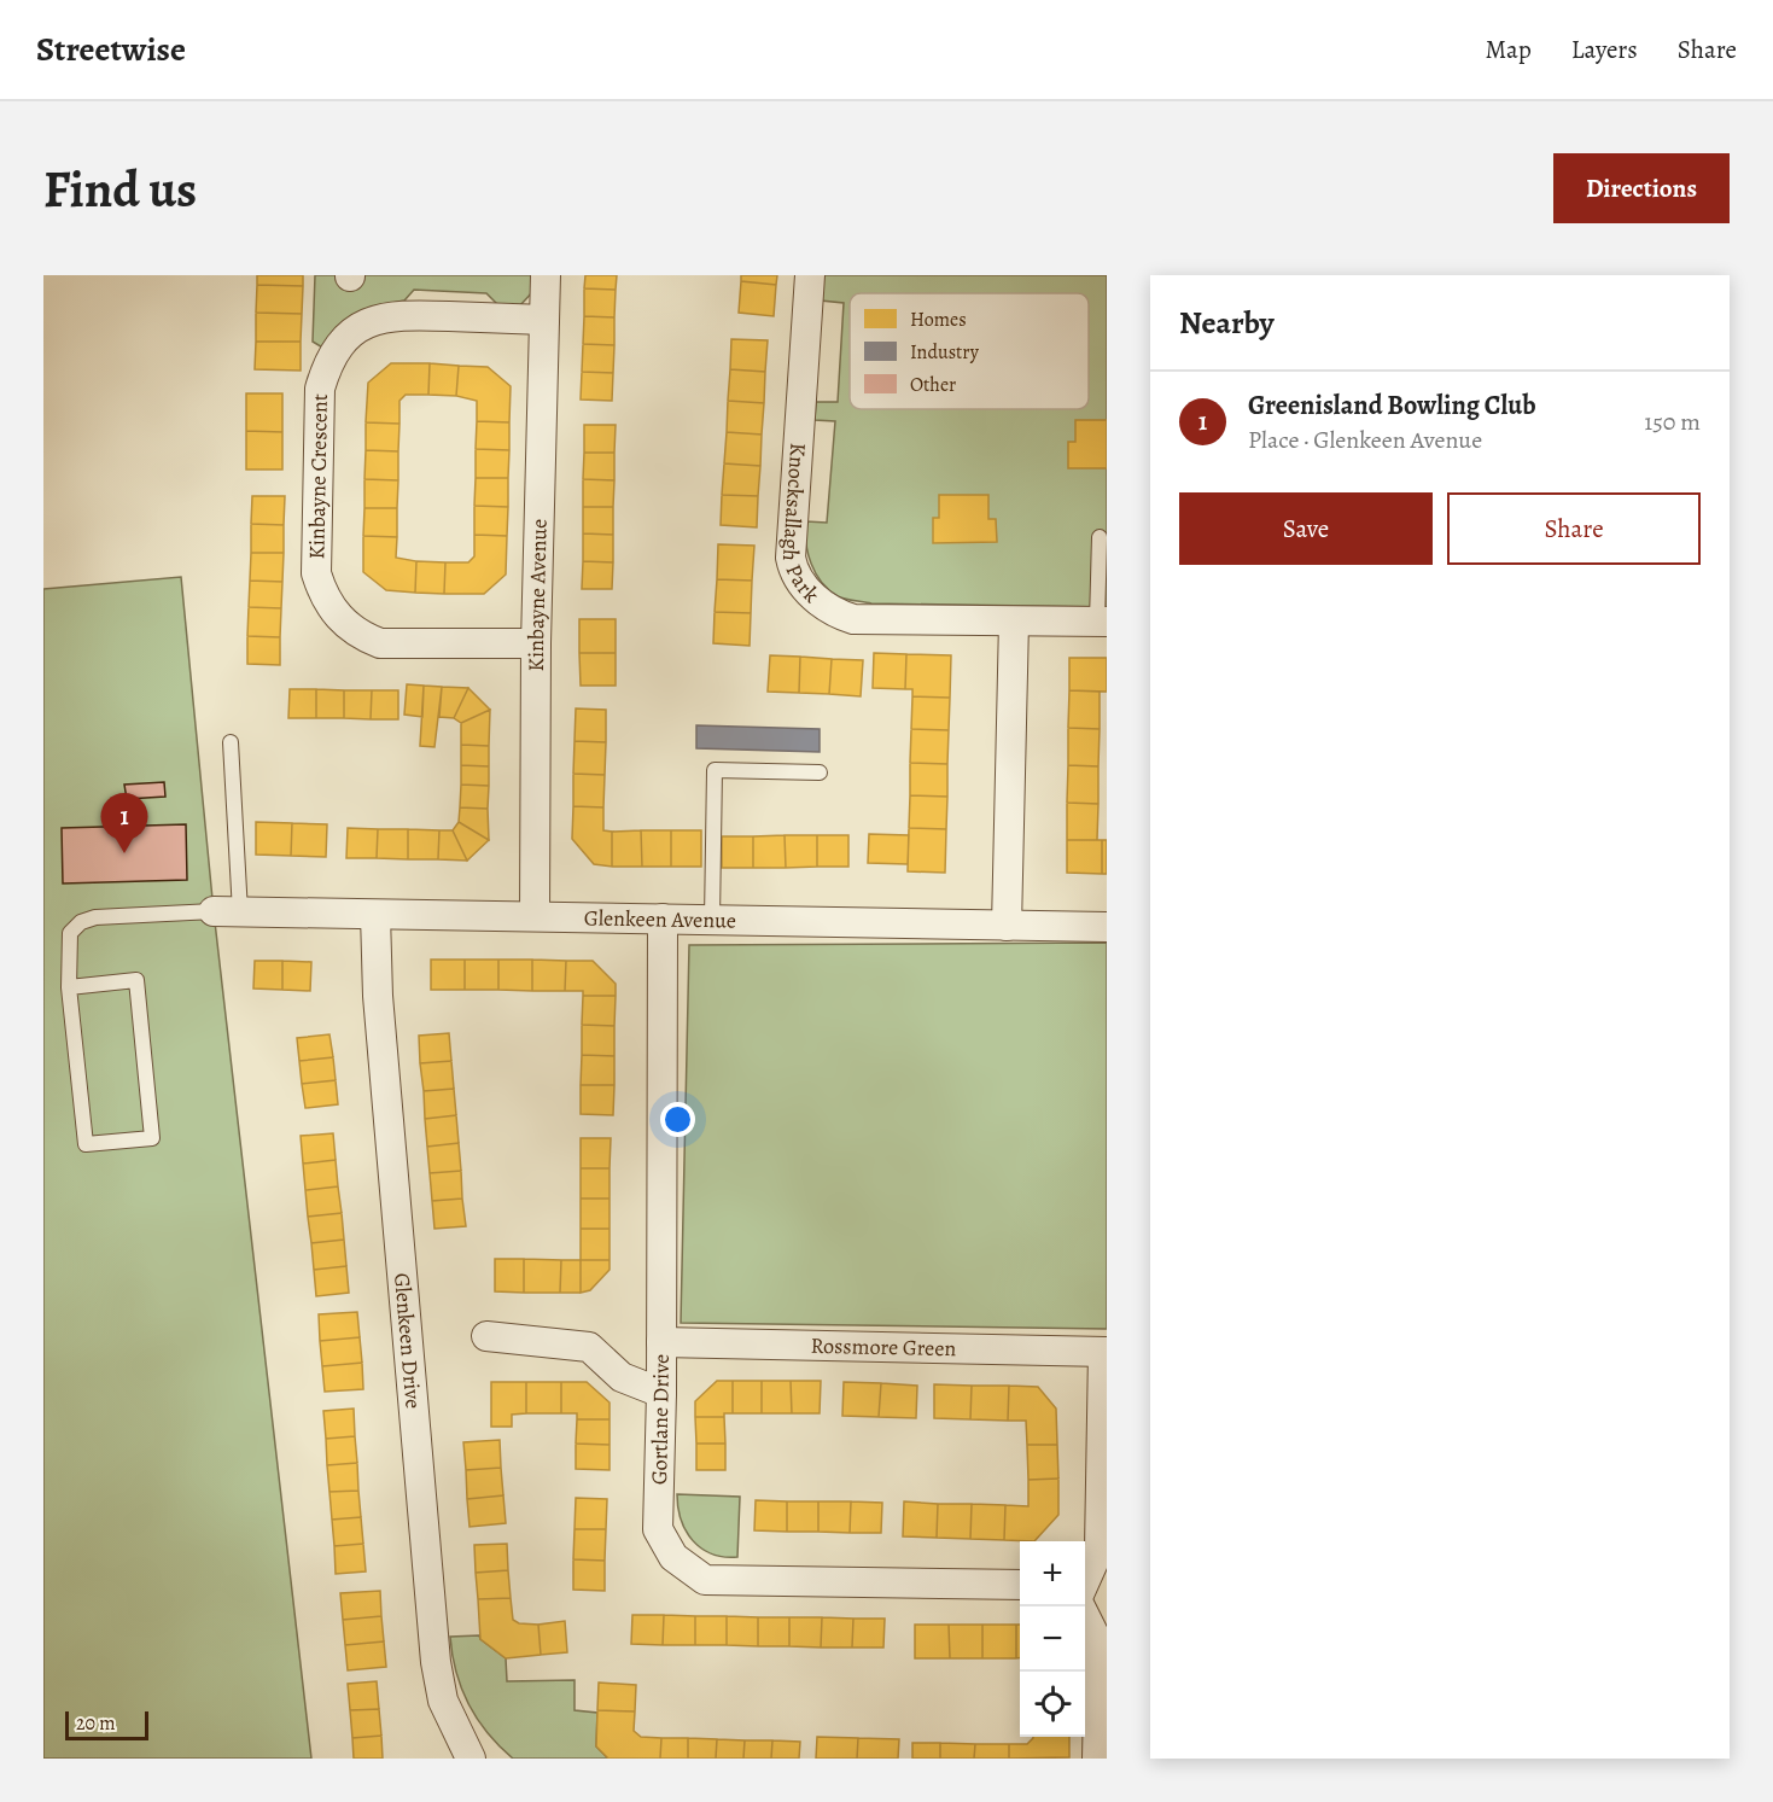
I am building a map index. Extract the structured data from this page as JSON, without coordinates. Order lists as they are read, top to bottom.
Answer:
{
  "streets": {
    "street": [
      "Kinbayne Crescent",
      "Knocksallagh Park",
      "Kinbayne Avenue",
      "Glenkeen Avenue",
      "Glenkeen Drive",
      "Rossmore Green",
      "Gortlane Drive"
    ]
  },
  "crossings": [
    ["Kinbayne Crescent", "Kinbayne Avenue"],
    ["Kinbayne Avenue", "Glenkeen Avenue"],
    ["Glenkeen Avenue", "Glenkeen Drive"],
    ["Glenkeen Avenue", "Gortlane Drive"],
    ["Rossmore Green", "Gortlane Drive"]
  ],
  "legend": ["Homes", "Industry", "Other"],
  "scale_bar": "20 m",
  "page": {
    "header": "Streetwise",
    "nav": ["Map", "Layers", "Share"],
    "buttons": [
      "Directions",
      ["Save", "Share"]
    ],
    "title": "Find us",
    "heading": "Nearby",
    "list": [
      {
        "mark": "1",
        "name": "Greenisland Bowling Club",
        "note": "Place · Glenkeen Avenue",
        "value": "150 m"
      }
    ],
    "pins": "1",
    "map_buttons": ["+", "−"],
    "scale": "20 m"
  }
}
